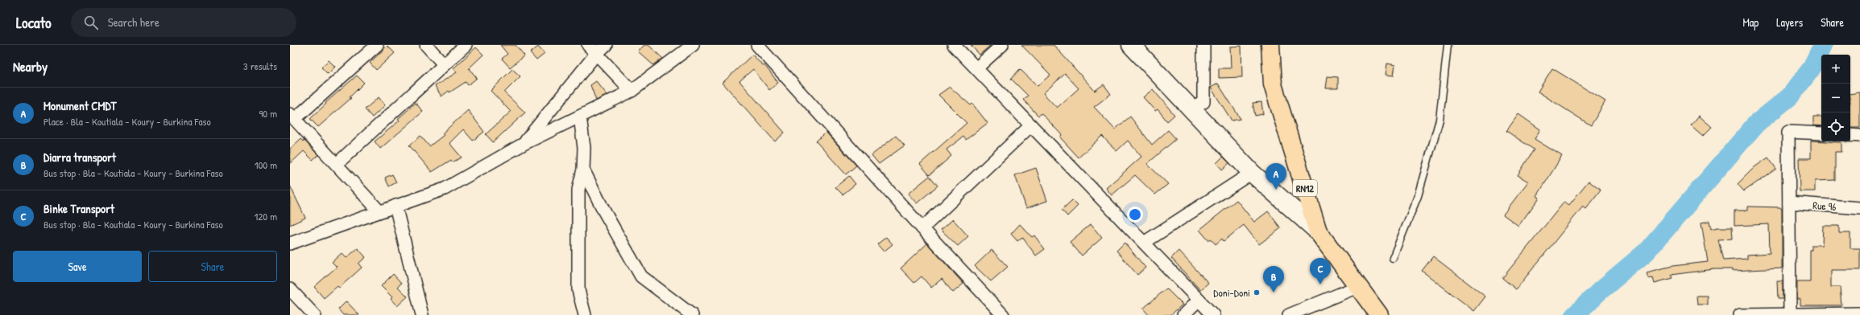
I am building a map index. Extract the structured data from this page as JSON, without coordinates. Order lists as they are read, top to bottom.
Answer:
{
  "streets": {
    "main road": ["RN12"],
    "street": ["Rue 96"]
  },
  "places": ["Doni-Doni"],
  "page": {
    "header": "Locato",
    "search": "Search here",
    "nav": ["Map", "Layers", "Share"],
    "heading": ["Nearby", "3 results"],
    "map_buttons": ["+", "−"],
    "list": [
      {
        "mark": "A",
        "name": "Monument CMDT",
        "note": "Place · Bla - Koutiala - Koury - Burkina Faso",
        "value": "90 m"
      },
      {
        "mark": "B",
        "name": "Diarra transport",
        "note": "Bus stop · Bla - Koutiala - Koury - Burkina Faso",
        "value": "100 m"
      },
      {
        "mark": "C",
        "name": "Binke Transport",
        "note": "Bus stop · Bla - Koutiala - Koury - Burkina Faso",
        "value": "120 m"
      }
    ],
    "pins": ["A", "C", "B"],
    "buttons": ["Save", "Share"]
  }
}
